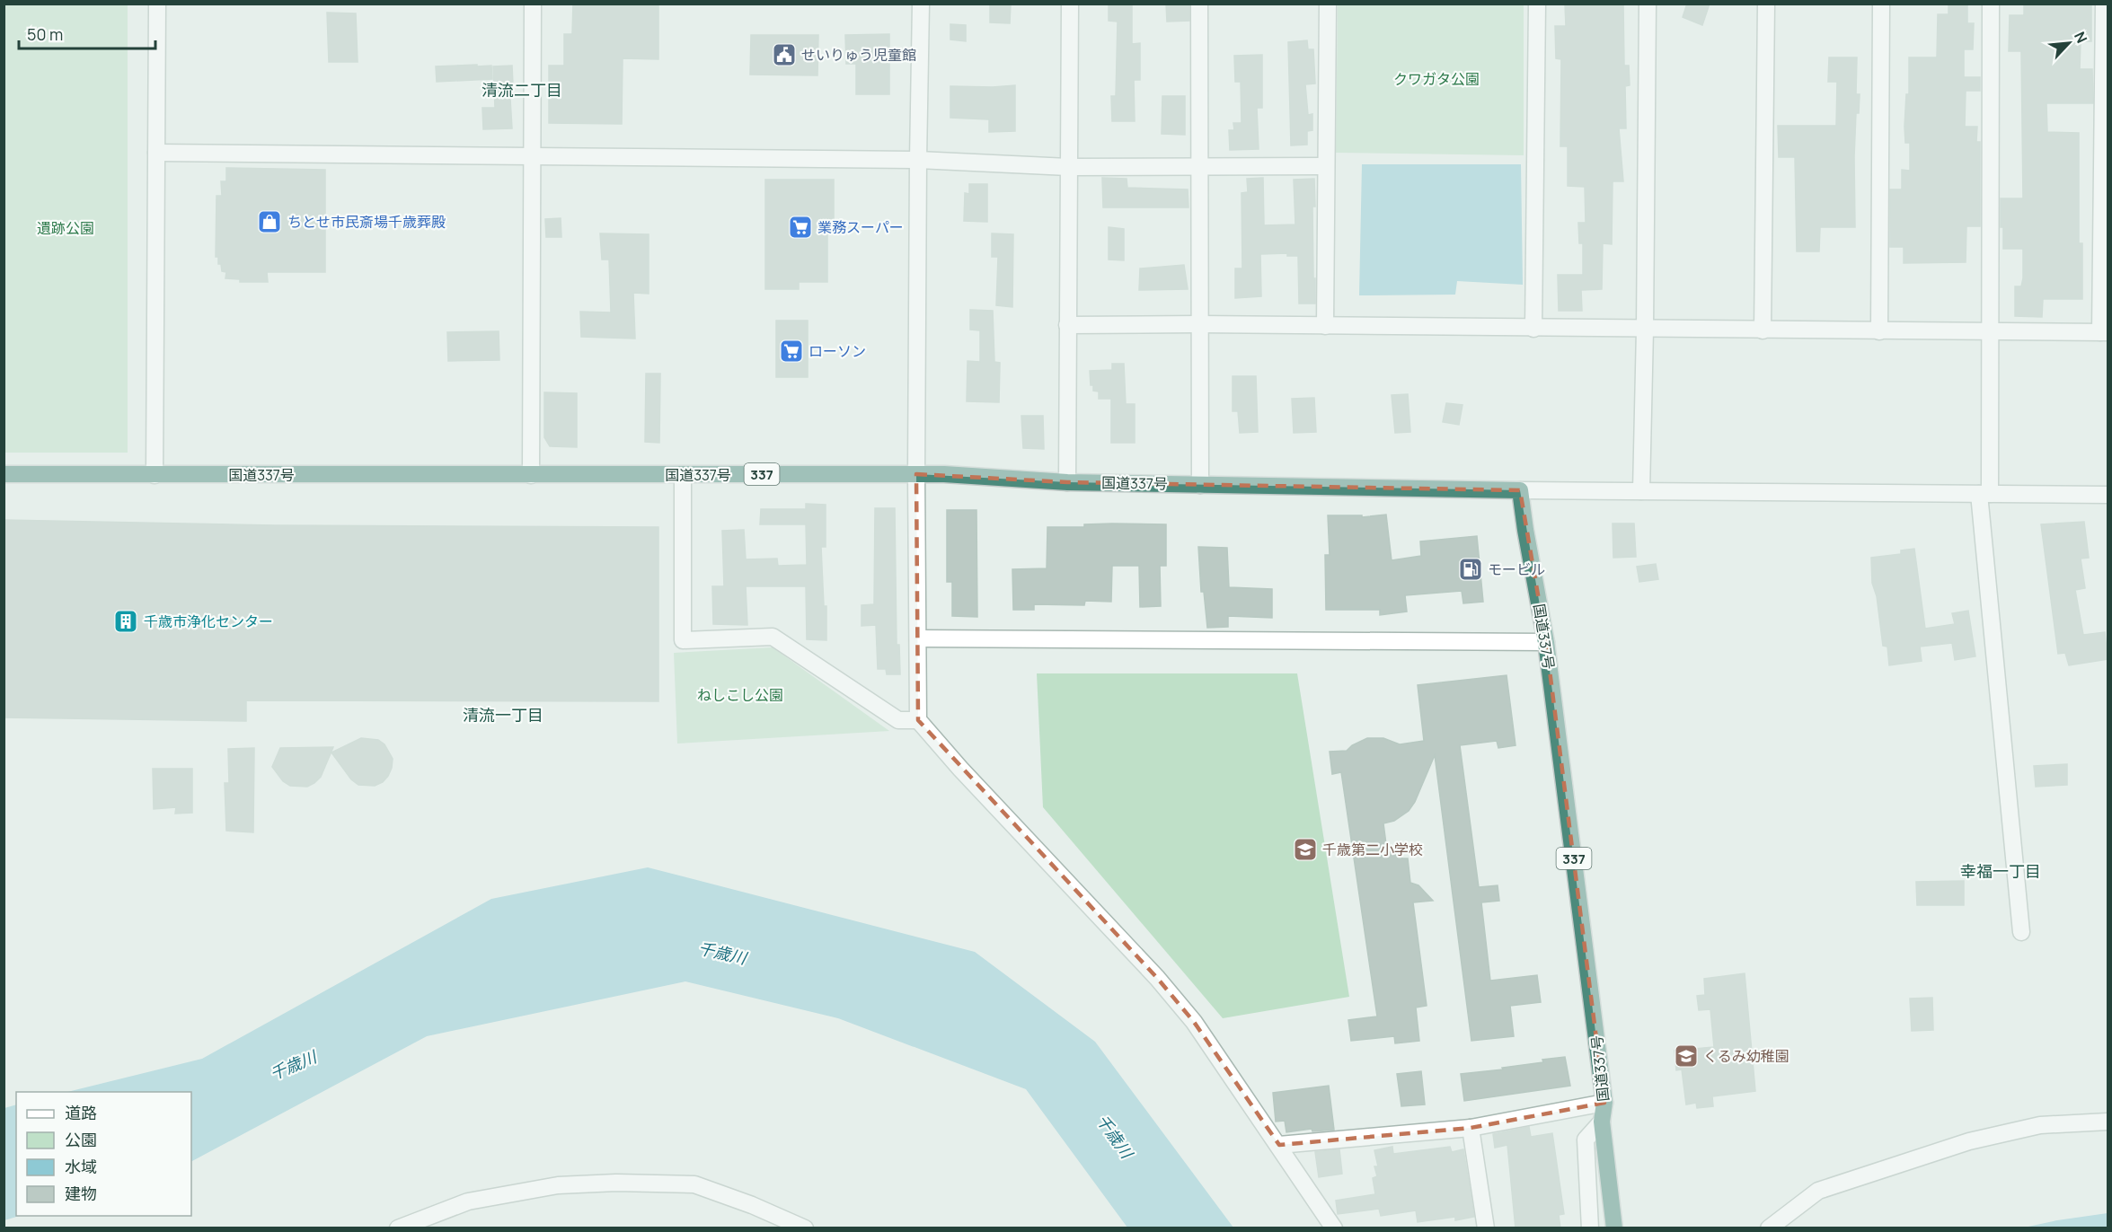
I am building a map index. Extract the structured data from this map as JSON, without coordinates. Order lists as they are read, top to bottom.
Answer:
{
  "streets": {
    "highway": ["337", "国道337号"]
  },
  "districts": ["清流二丁目", "清流一丁目", "幸福一丁目"],
  "water": ["千歳川"],
  "parks": ["クワガタ公園", "遺跡公園", "ねしこし公園"],
  "places": {
    "public building": ["せいりゅう児童館"],
    "shop": ["ちとせ市民斎場千歳葬殿"],
    "supermarket": ["業務スーパー", "ローソン"],
    "fuel station": ["モービル"],
    "building": ["千歳市浄化センター"],
    "school or university": ["千歳第二小学校", "くるみ幼稚園"]
  },
  "legend": [
    "道路",
    "公園",
    "水域",
    "建物"
  ],
  "scale_bar": "50 m",
  "north": "top right"
}
